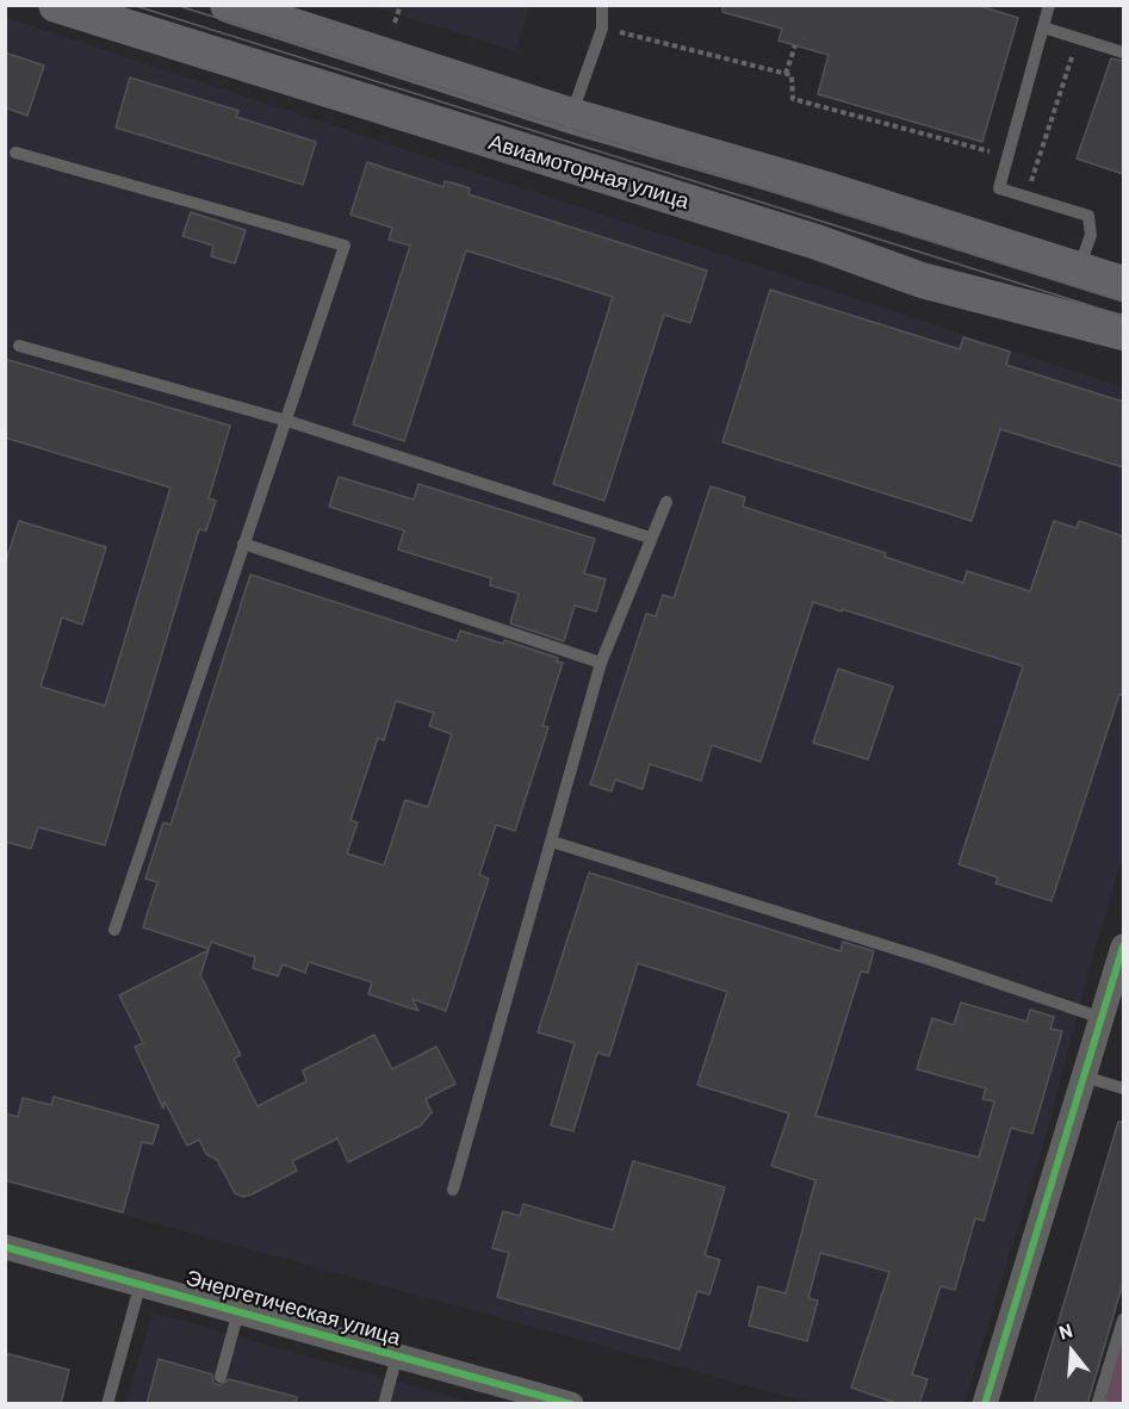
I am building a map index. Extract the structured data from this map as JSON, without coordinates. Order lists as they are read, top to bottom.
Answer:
{
  "streets": {
    "main road": ["Авиамоторная улица"],
    "street": ["Энергетическая улица"]
  },
  "north": "top"
}
